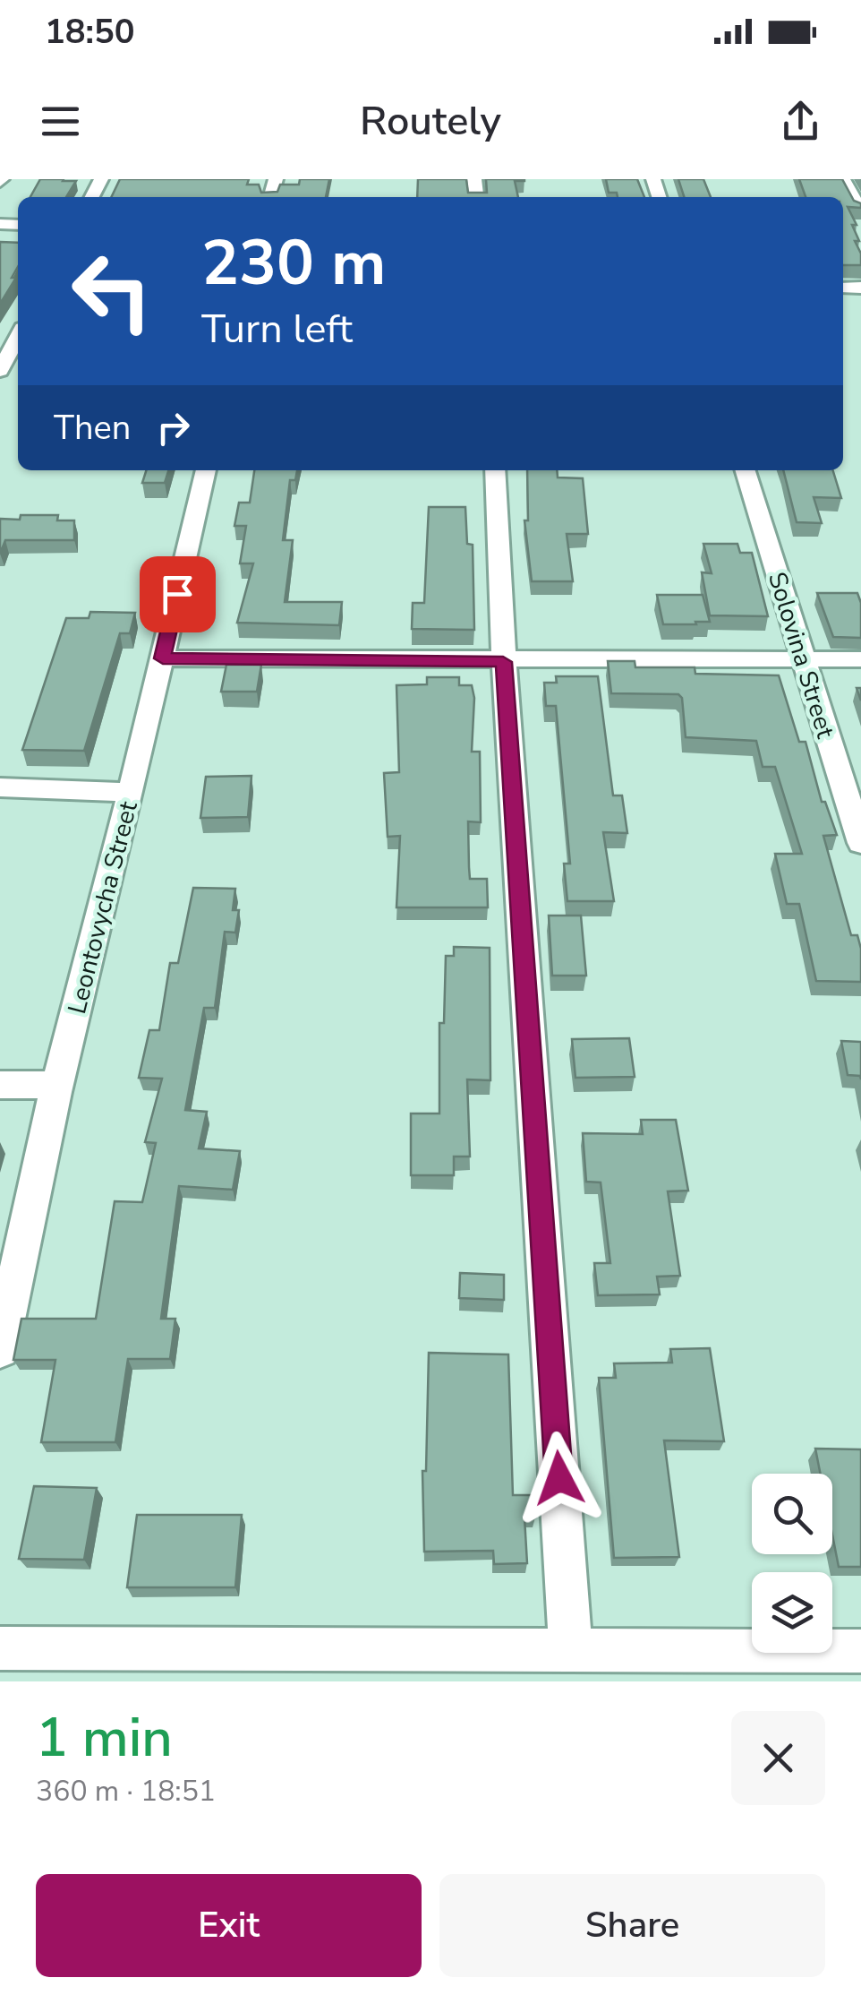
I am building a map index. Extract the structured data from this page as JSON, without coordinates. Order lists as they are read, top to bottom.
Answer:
{
  "streets": {
    "street": ["Solovina Street", "Leontovycha Street"]
  },
  "page": {
    "status": "18:50",
    "header": "Routely",
    "turn": ["230 m", "Turn left"],
    "then": "Then",
    "heading": ["1 min", "360 m · 18:51"],
    "buttons": ["Exit", "Share"]
  }
}
